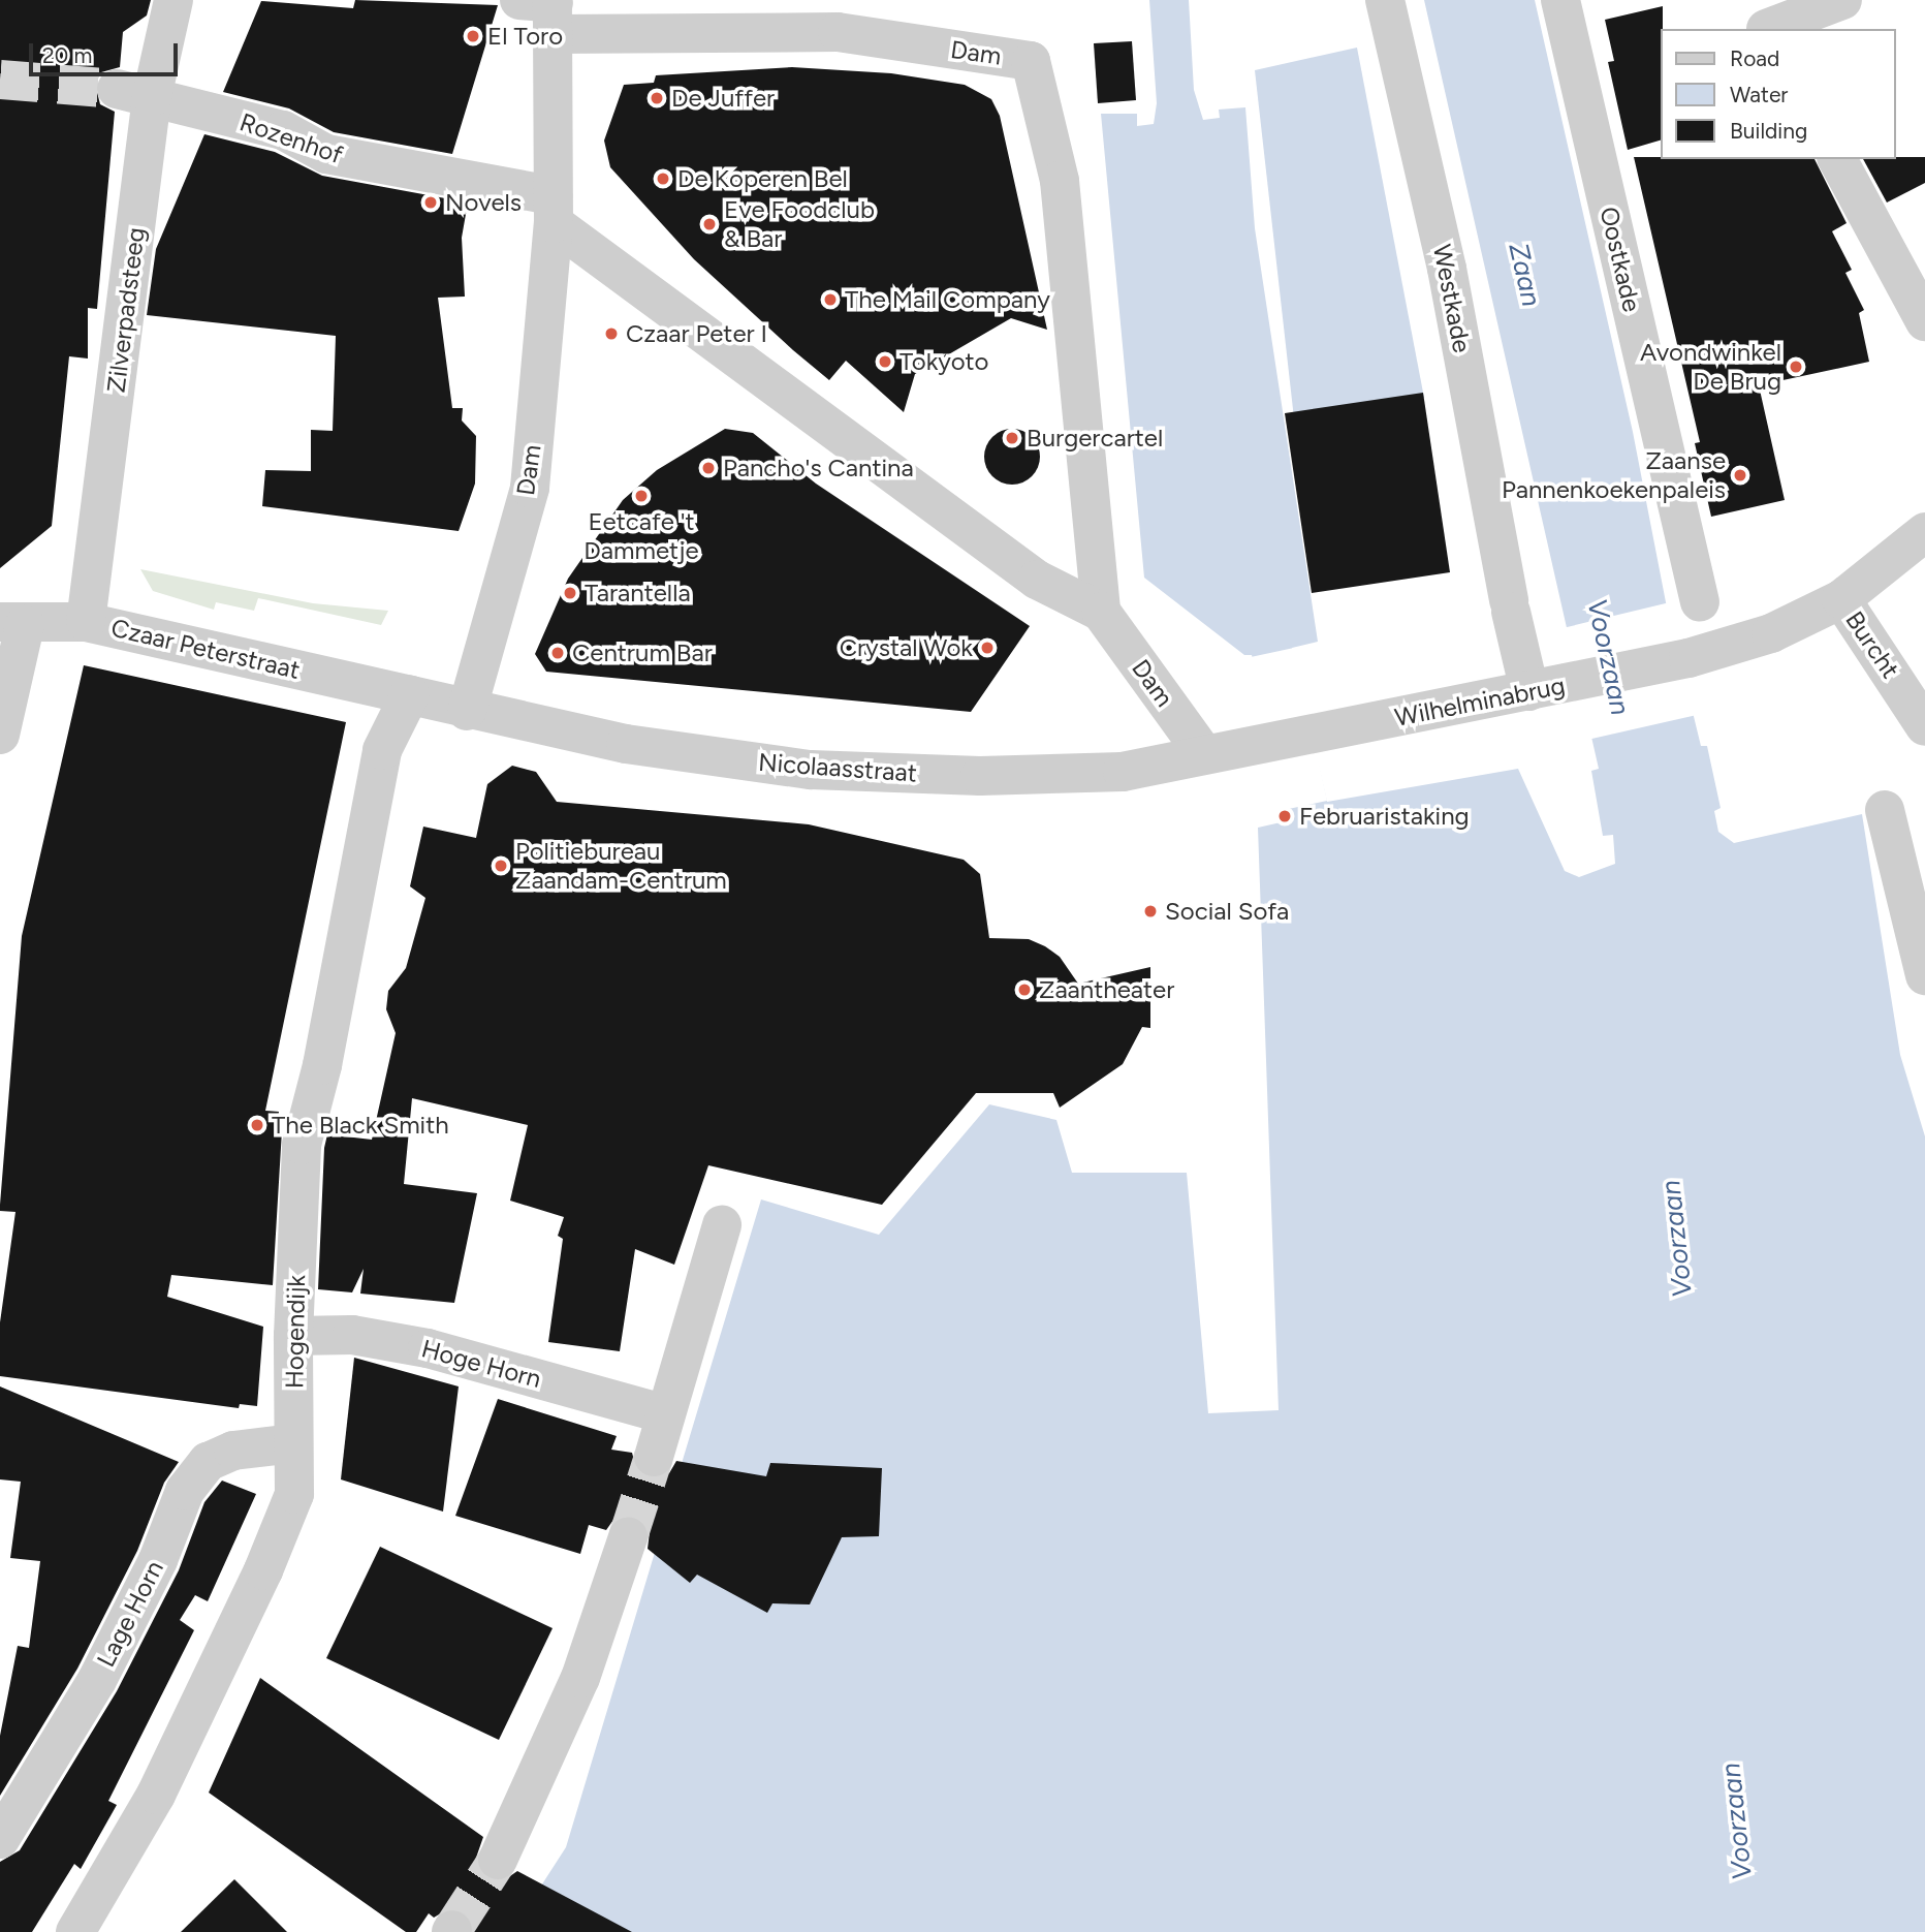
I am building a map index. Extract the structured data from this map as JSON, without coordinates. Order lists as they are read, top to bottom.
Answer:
{
  "streets": {
    "street": [
      "Dam",
      "Rozenhof",
      "Oostkade",
      "Westkade",
      "Zilverpadsteeg",
      "Burcht",
      "Czaar Peterstraat",
      "Wilhelminabrug",
      "Nicolaasstraat",
      "Hogendijk",
      "Hoge Horn",
      "Lage Horn"
    ]
  },
  "crossings": [
    ["Dam", "Rozenhof"],
    ["Dam", "Nicolaasstraat"],
    ["Rozenhof", "Zilverpadsteeg"],
    ["Westkade", "Wilhelminabrug"],
    ["Zilverpadsteeg", "Czaar Peterstraat"],
    ["Burcht", "Wilhelminabrug"],
    ["Czaar Peterstraat", "Nicolaasstraat"],
    ["Czaar Peterstraat", "Hogendijk"],
    ["Wilhelminabrug", "Nicolaasstraat"],
    ["Nicolaasstraat", "Hogendijk"],
    ["Hogendijk", "Hoge Horn"],
    ["Hogendijk", "Lage Horn"]
  ],
  "water": ["Zaan", "Voorzaan"],
  "places": [
    "El Toro",
    "De Juffer",
    "De Koperen Bel",
    "Novels",
    "Eve Foodclub & Bar",
    "The Mail Company",
    "Czaar Peter I",
    "Tokyoto",
    "Avondwinkel De Brug",
    "Burgercartel",
    "Pancho's Cantina",
    "Zaanse Pannenkoekenpaleis",
    "Eetcafe 't Dammetje",
    "Tarantella",
    "Crystal Wok",
    "Centrum Bar",
    "Februaristaking",
    "Politiebureau Zaandam-Centrum",
    "Social Sofa",
    "Zaantheater",
    "The Black Smith"
  ],
  "legend": ["Road", "Water", "Building"],
  "scale_bar": "20 m"
}
